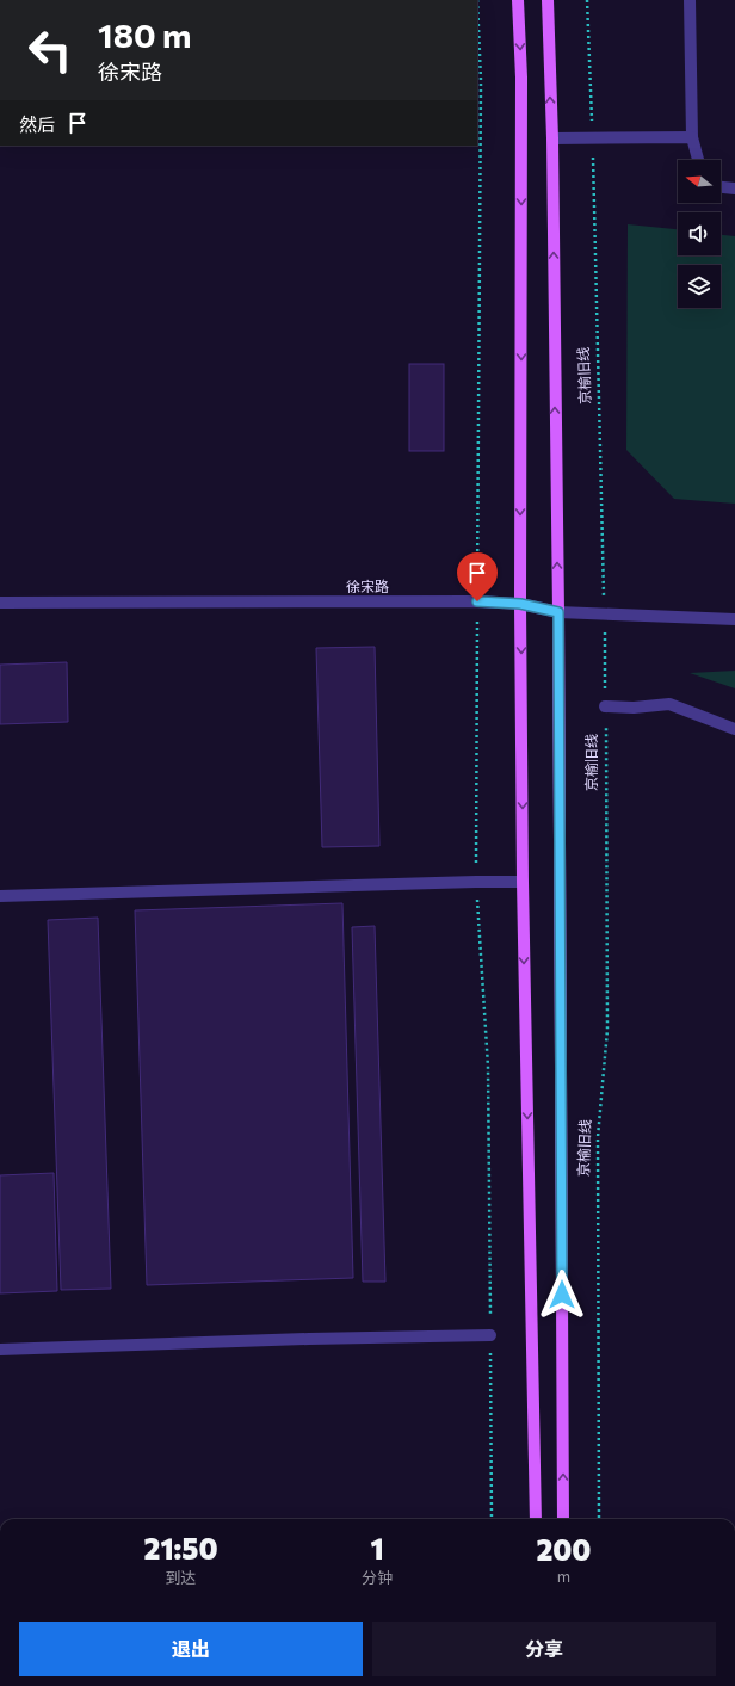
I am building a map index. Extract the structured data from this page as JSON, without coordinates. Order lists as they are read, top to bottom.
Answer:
{
  "streets": {
    "main road": ["京榆旧线"],
    "street": ["徐宋路"]
  },
  "crossings": [
    ["京榆旧线", "徐宋路"]
  ],
  "north": "left",
  "page": {
    "turn": ["180 m", "徐宋路"],
    "then": "然后",
    "eta": [
      "21:50",
      "到达",
      "1",
      "分钟",
      "200",
      "m"
    ],
    "buttons": ["退出", "分享"]
  }
}
